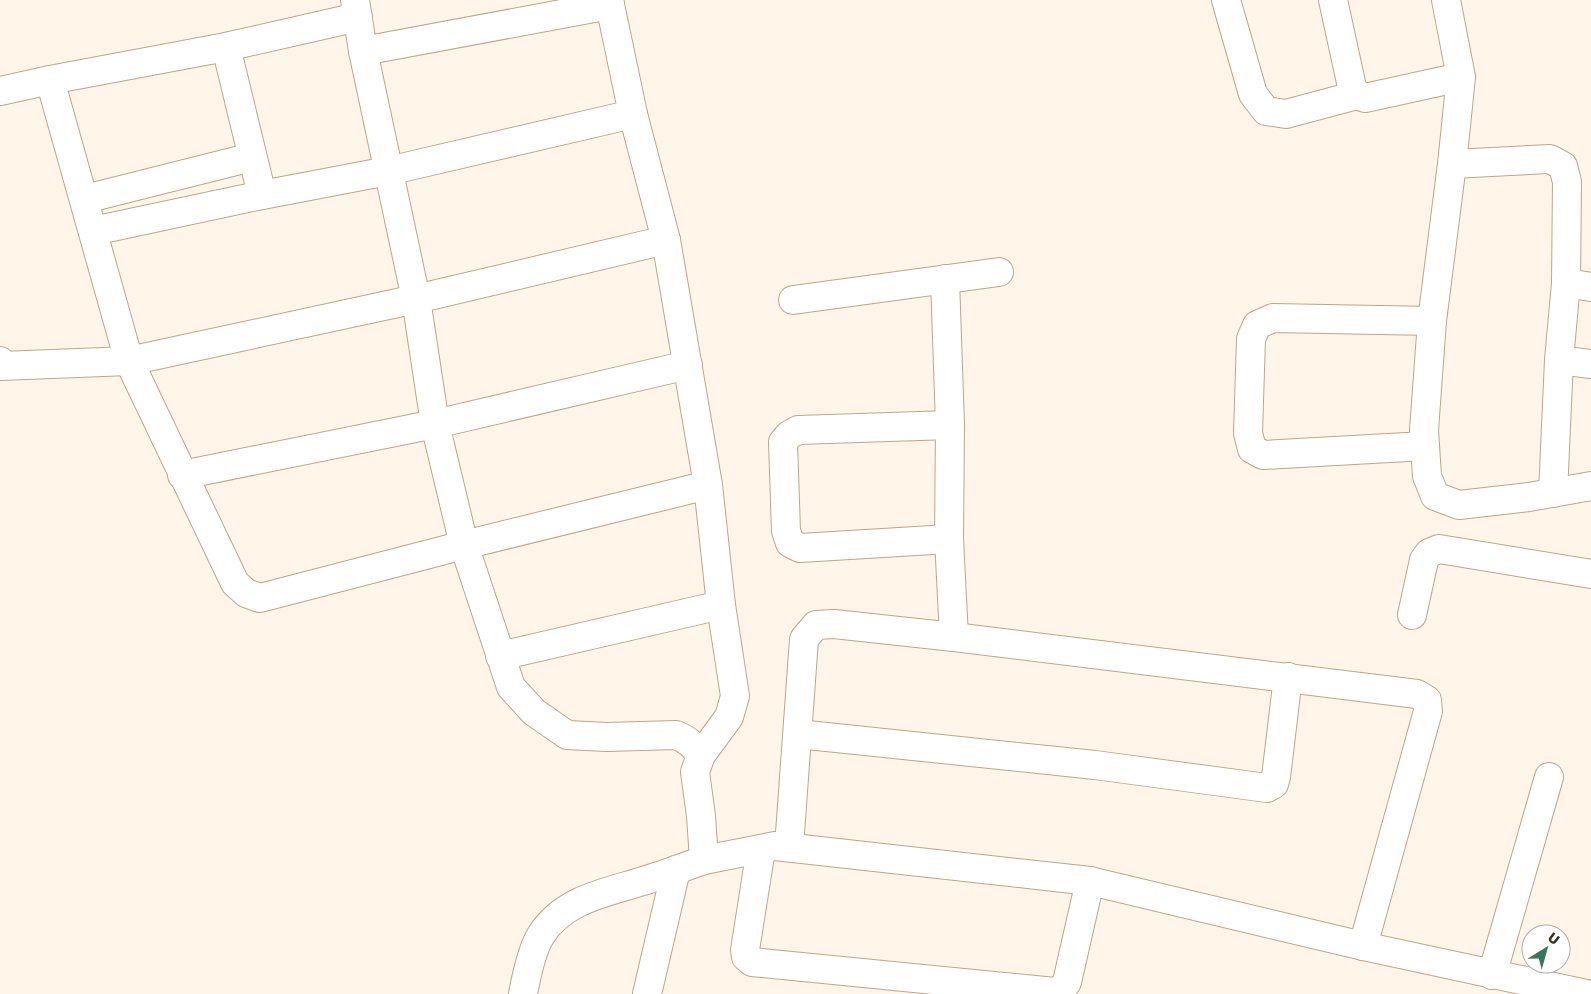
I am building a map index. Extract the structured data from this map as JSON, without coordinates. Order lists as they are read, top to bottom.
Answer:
{
  "north": "top right"
}
